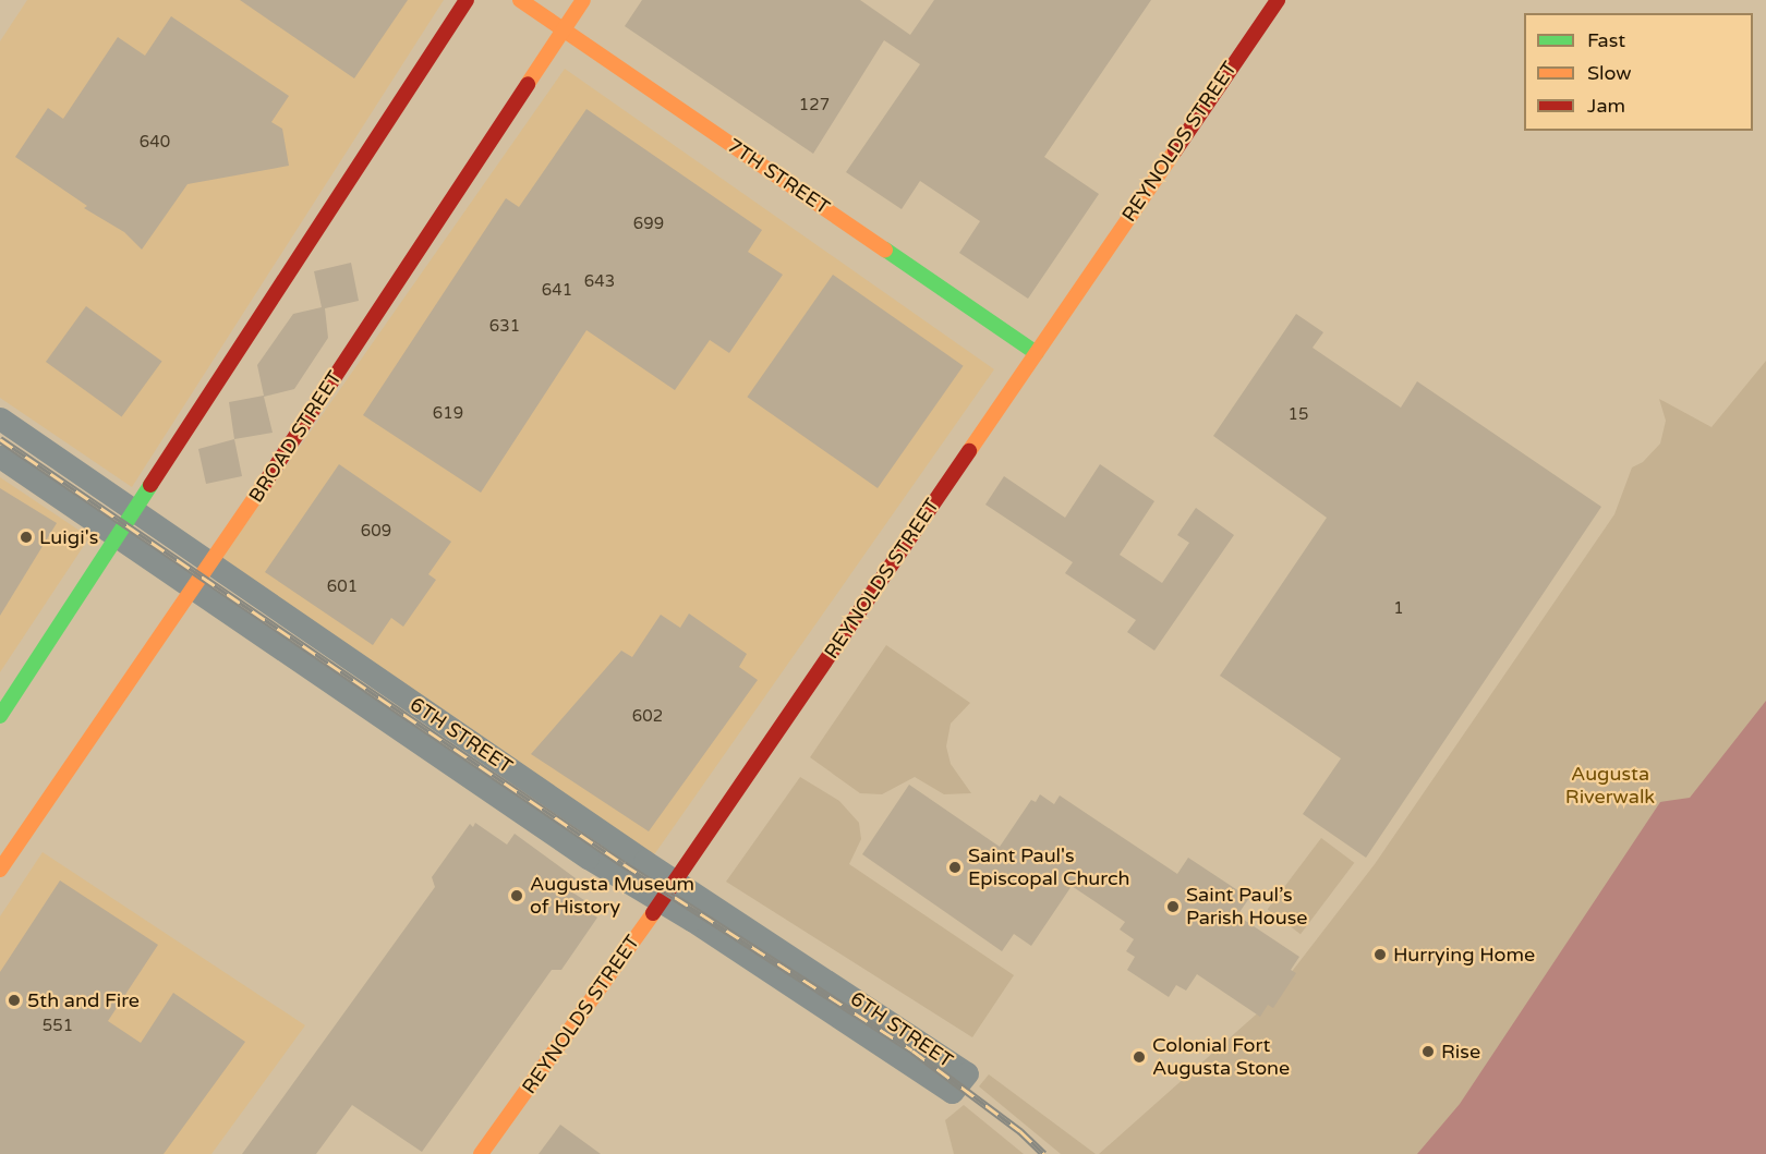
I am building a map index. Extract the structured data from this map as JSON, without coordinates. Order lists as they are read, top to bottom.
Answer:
{
  "streets": {
    "main road": ["REYNOLDS STREET", "7TH STREET", "BROAD STREET"],
    "street": ["6TH STREET"]
  },
  "crossings": [
    ["REYNOLDS STREET", "7TH STREET"],
    ["REYNOLDS STREET", "6TH STREET"],
    ["7TH STREET", "BROAD STREET"],
    ["BROAD STREET", "6TH STREET"]
  ],
  "parks": ["Augusta Riverwalk"],
  "places": [
    "Luigi's",
    "Saint Paul's Episcopal Church",
    "Augusta Museum of History",
    "Saint Paul’s Parish House",
    "Hurrying Home",
    "5th and Fire",
    "Rise",
    "Colonial Fort Augusta Stone"
  ],
  "house_numbers": [
    "127",
    "640",
    "699",
    "643",
    "641",
    "631",
    "619",
    "15",
    "609",
    "601",
    "1",
    "602",
    "551"
  ],
  "legend": ["Fast", "Slow", "Jam"]
}
